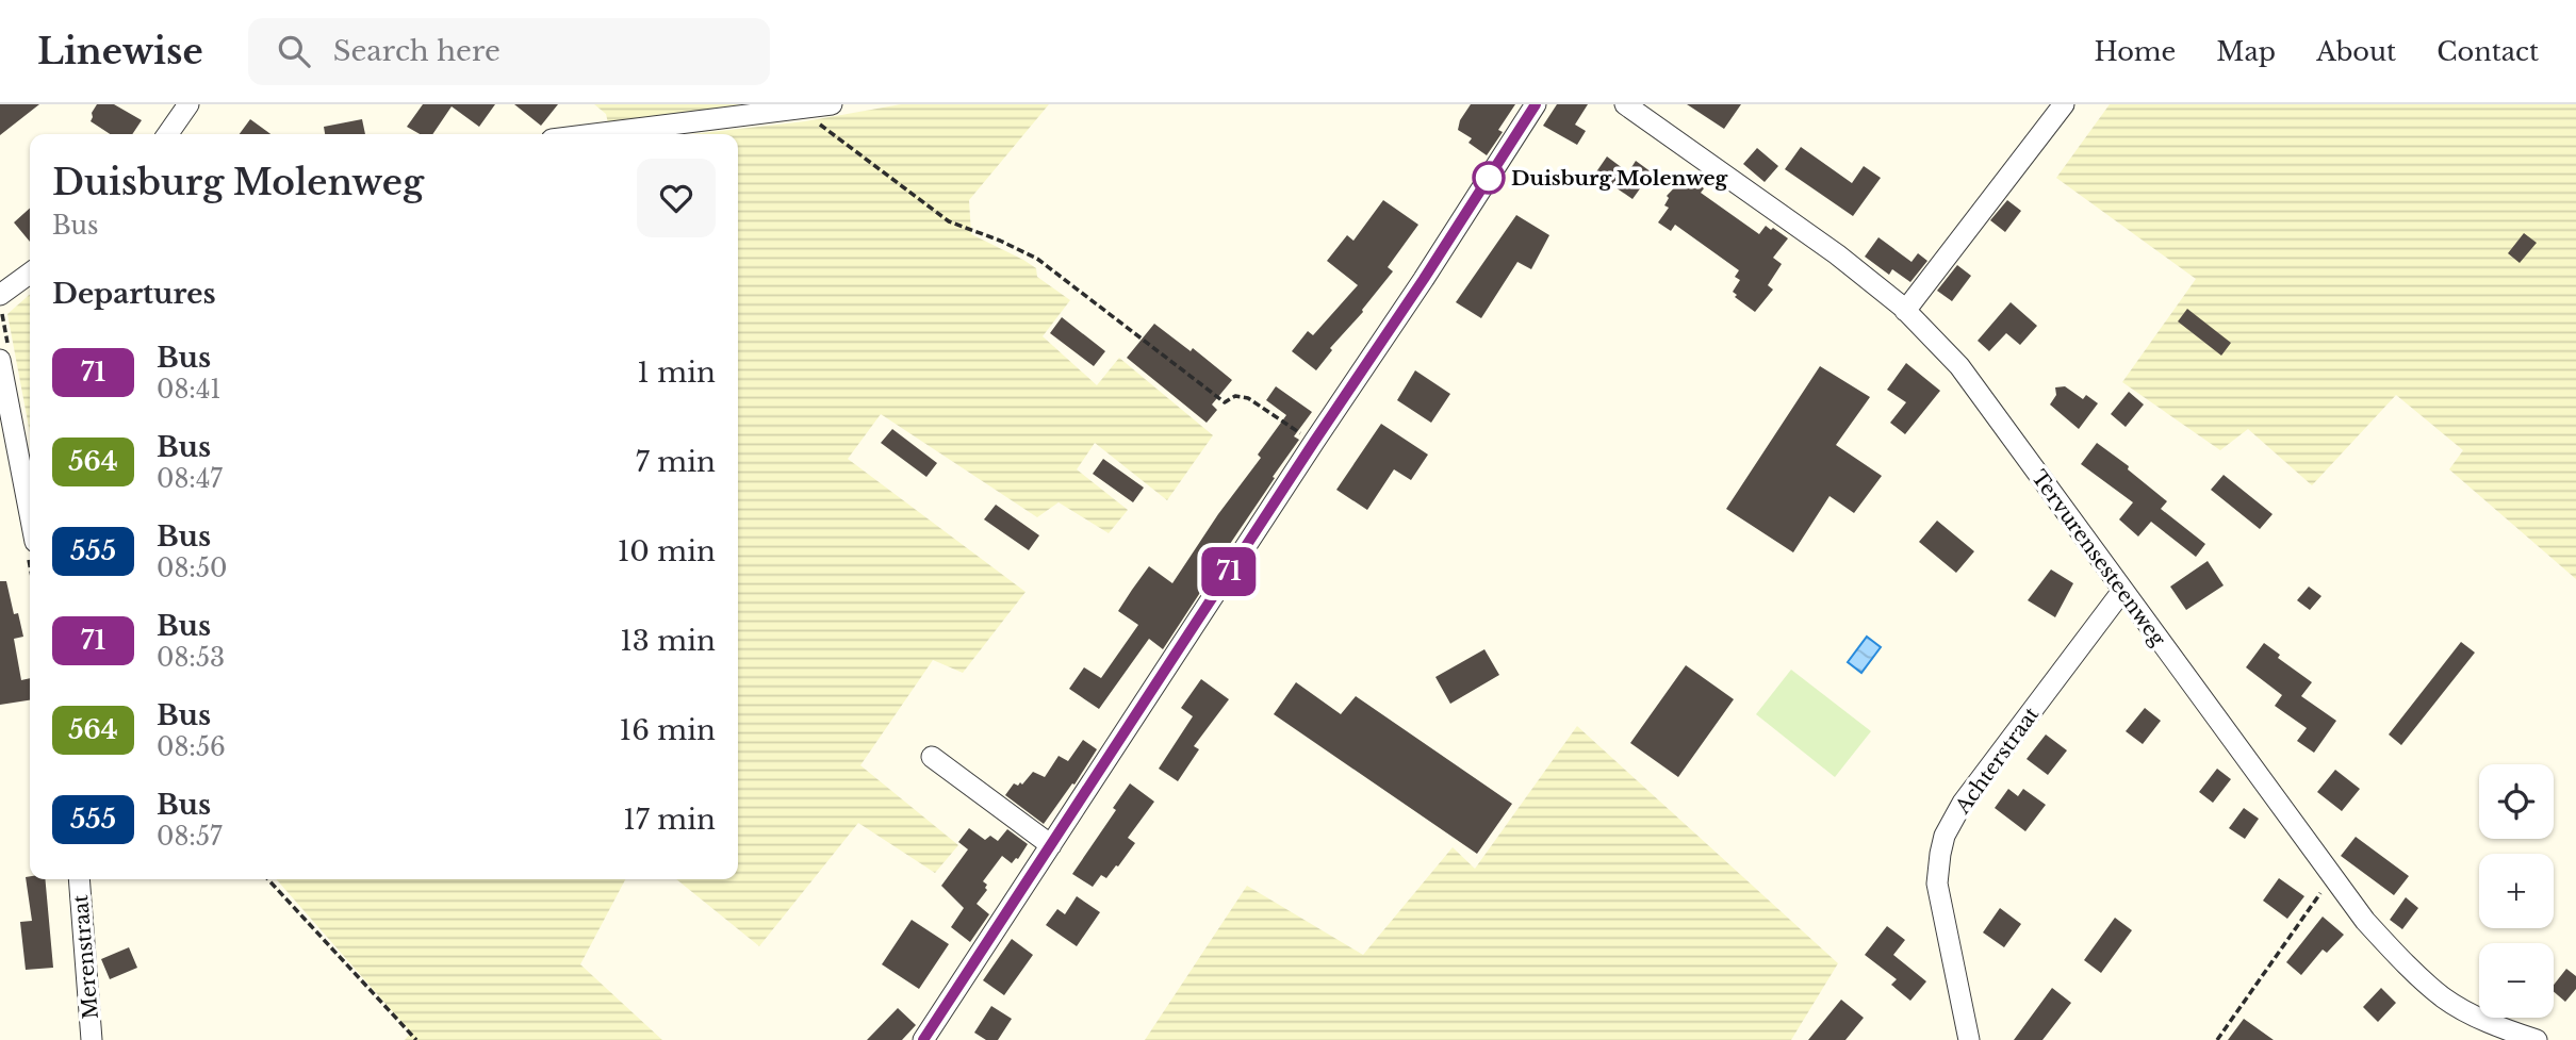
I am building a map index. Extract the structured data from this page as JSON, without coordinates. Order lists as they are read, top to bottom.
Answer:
{
  "streets": {
    "street": ["Tervurensesteenweg", "Achterstraat", "Merenstraat"]
  },
  "crossings": [
    ["Tervurensesteenweg", "Achterstraat"]
  ],
  "places": ["Duisburg Molenweg"],
  "lines": ["bus line 71"],
  "page": {
    "header": "Linewise",
    "search": "Search here",
    "nav": [
      "Home",
      "Map",
      "About",
      "Contact"
    ],
    "on_map": "71",
    "heading": [
      ["Duisburg Molenweg", "Bus"],
      "Departures"
    ],
    "list": [
      {
        "mark": "71",
        "name": "Bus",
        "note": "08:41",
        "value": "1 min"
      },
      {
        "mark": "564",
        "name": "Bus",
        "note": "08:47",
        "value": "7 min"
      },
      {
        "mark": "555",
        "name": "Bus",
        "note": "08:50",
        "value": "10 min"
      },
      {
        "mark": "71",
        "name": "Bus",
        "note": "08:53",
        "value": "13 min"
      },
      {
        "mark": "564",
        "name": "Bus",
        "note": "08:56",
        "value": "16 min"
      },
      {
        "mark": "555",
        "name": "Bus",
        "note": "08:57",
        "value": "17 min"
      }
    ],
    "map_buttons": ["+", "−"]
  }
}
